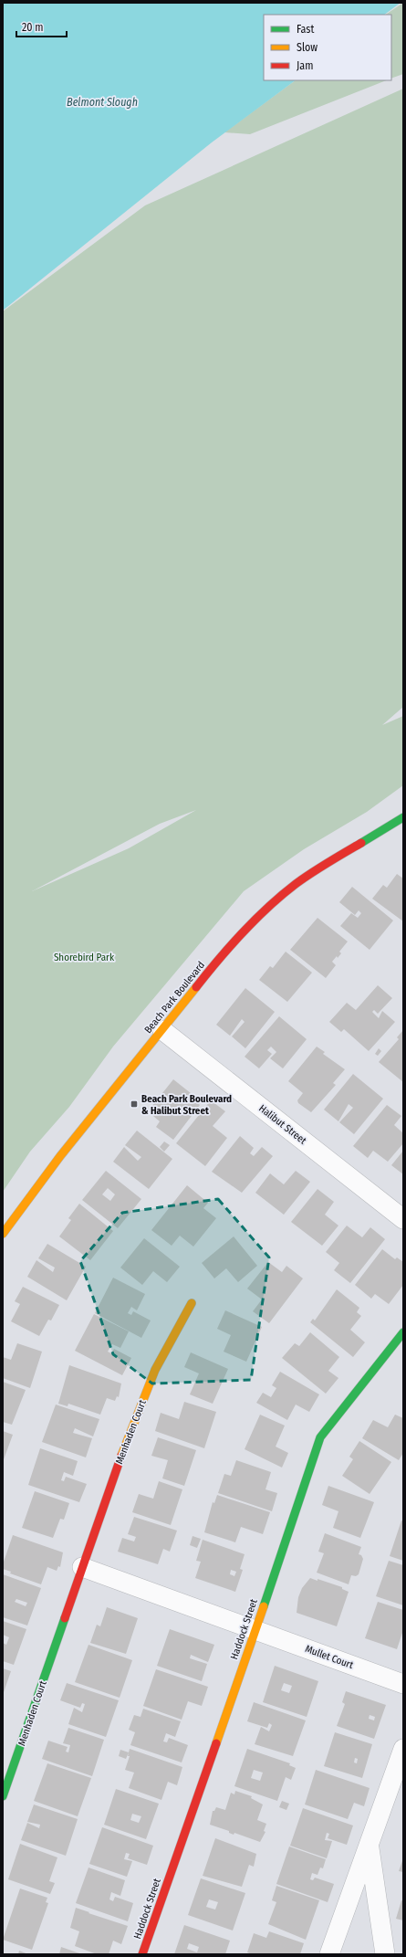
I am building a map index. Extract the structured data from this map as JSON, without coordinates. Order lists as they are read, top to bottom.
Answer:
{
  "streets": {
    "street": [
      "Beach Park Boulevard",
      "Halibut Street",
      "Menhaden Court",
      "Haddock Street",
      "Mullet Court"
    ]
  },
  "crossings": [
    ["Beach Park Boulevard", "Halibut Street"],
    ["Haddock Street", "Mullet Court"]
  ],
  "water": ["Belmont Slough"],
  "parks": ["Shorebird Park"],
  "places": {
    "transit": ["Beach Park Boulevard & Halibut Street"]
  },
  "legend": ["Fast", "Slow", "Jam"],
  "scale_bar": "20 m"
}
